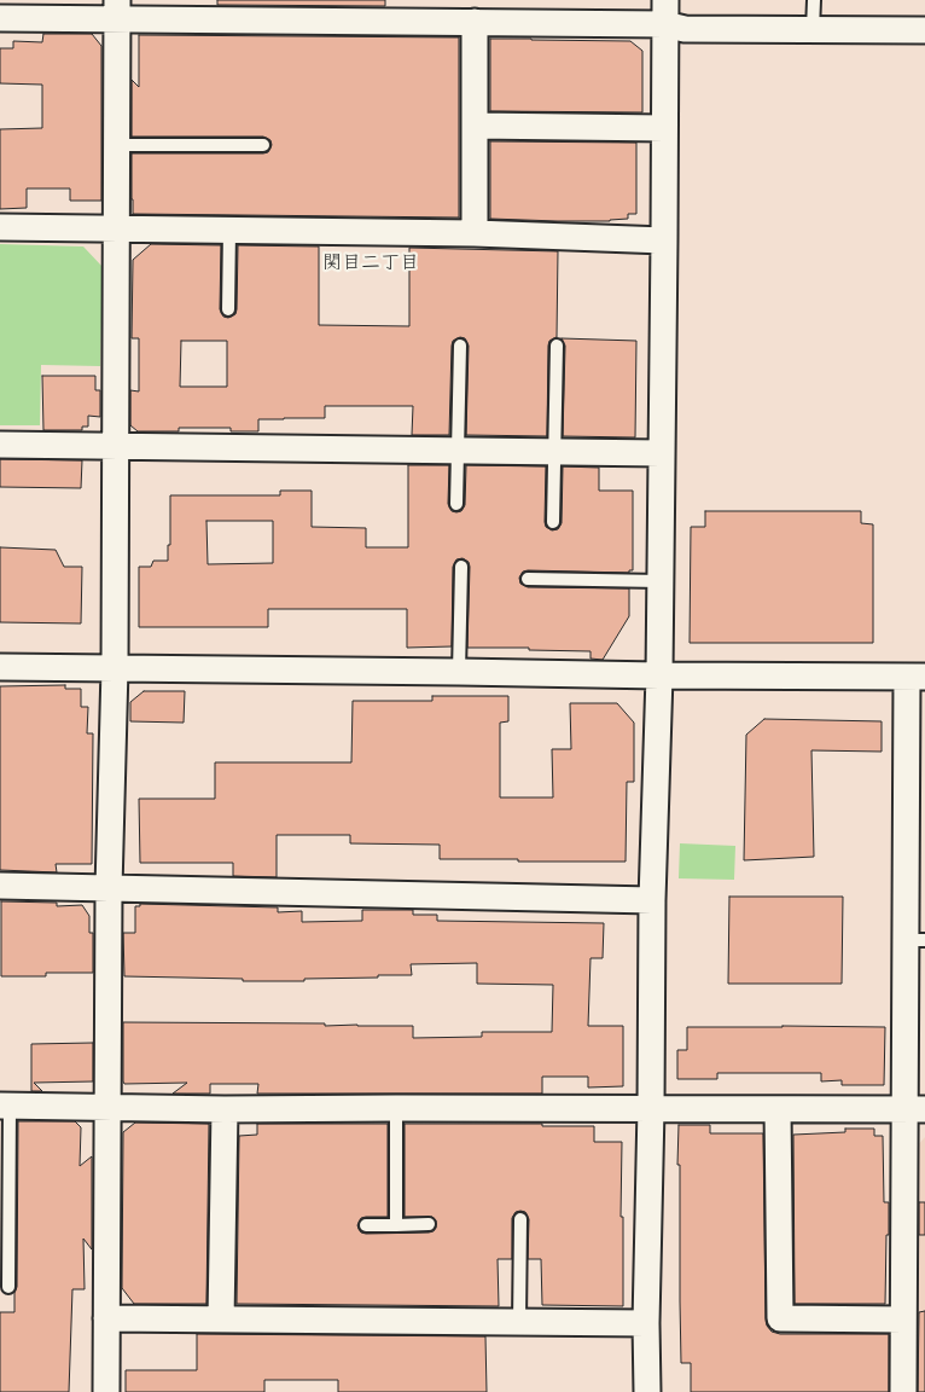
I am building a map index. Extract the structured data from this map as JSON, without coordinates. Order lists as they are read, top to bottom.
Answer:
{
  "districts": ["関目二丁目"]
}
